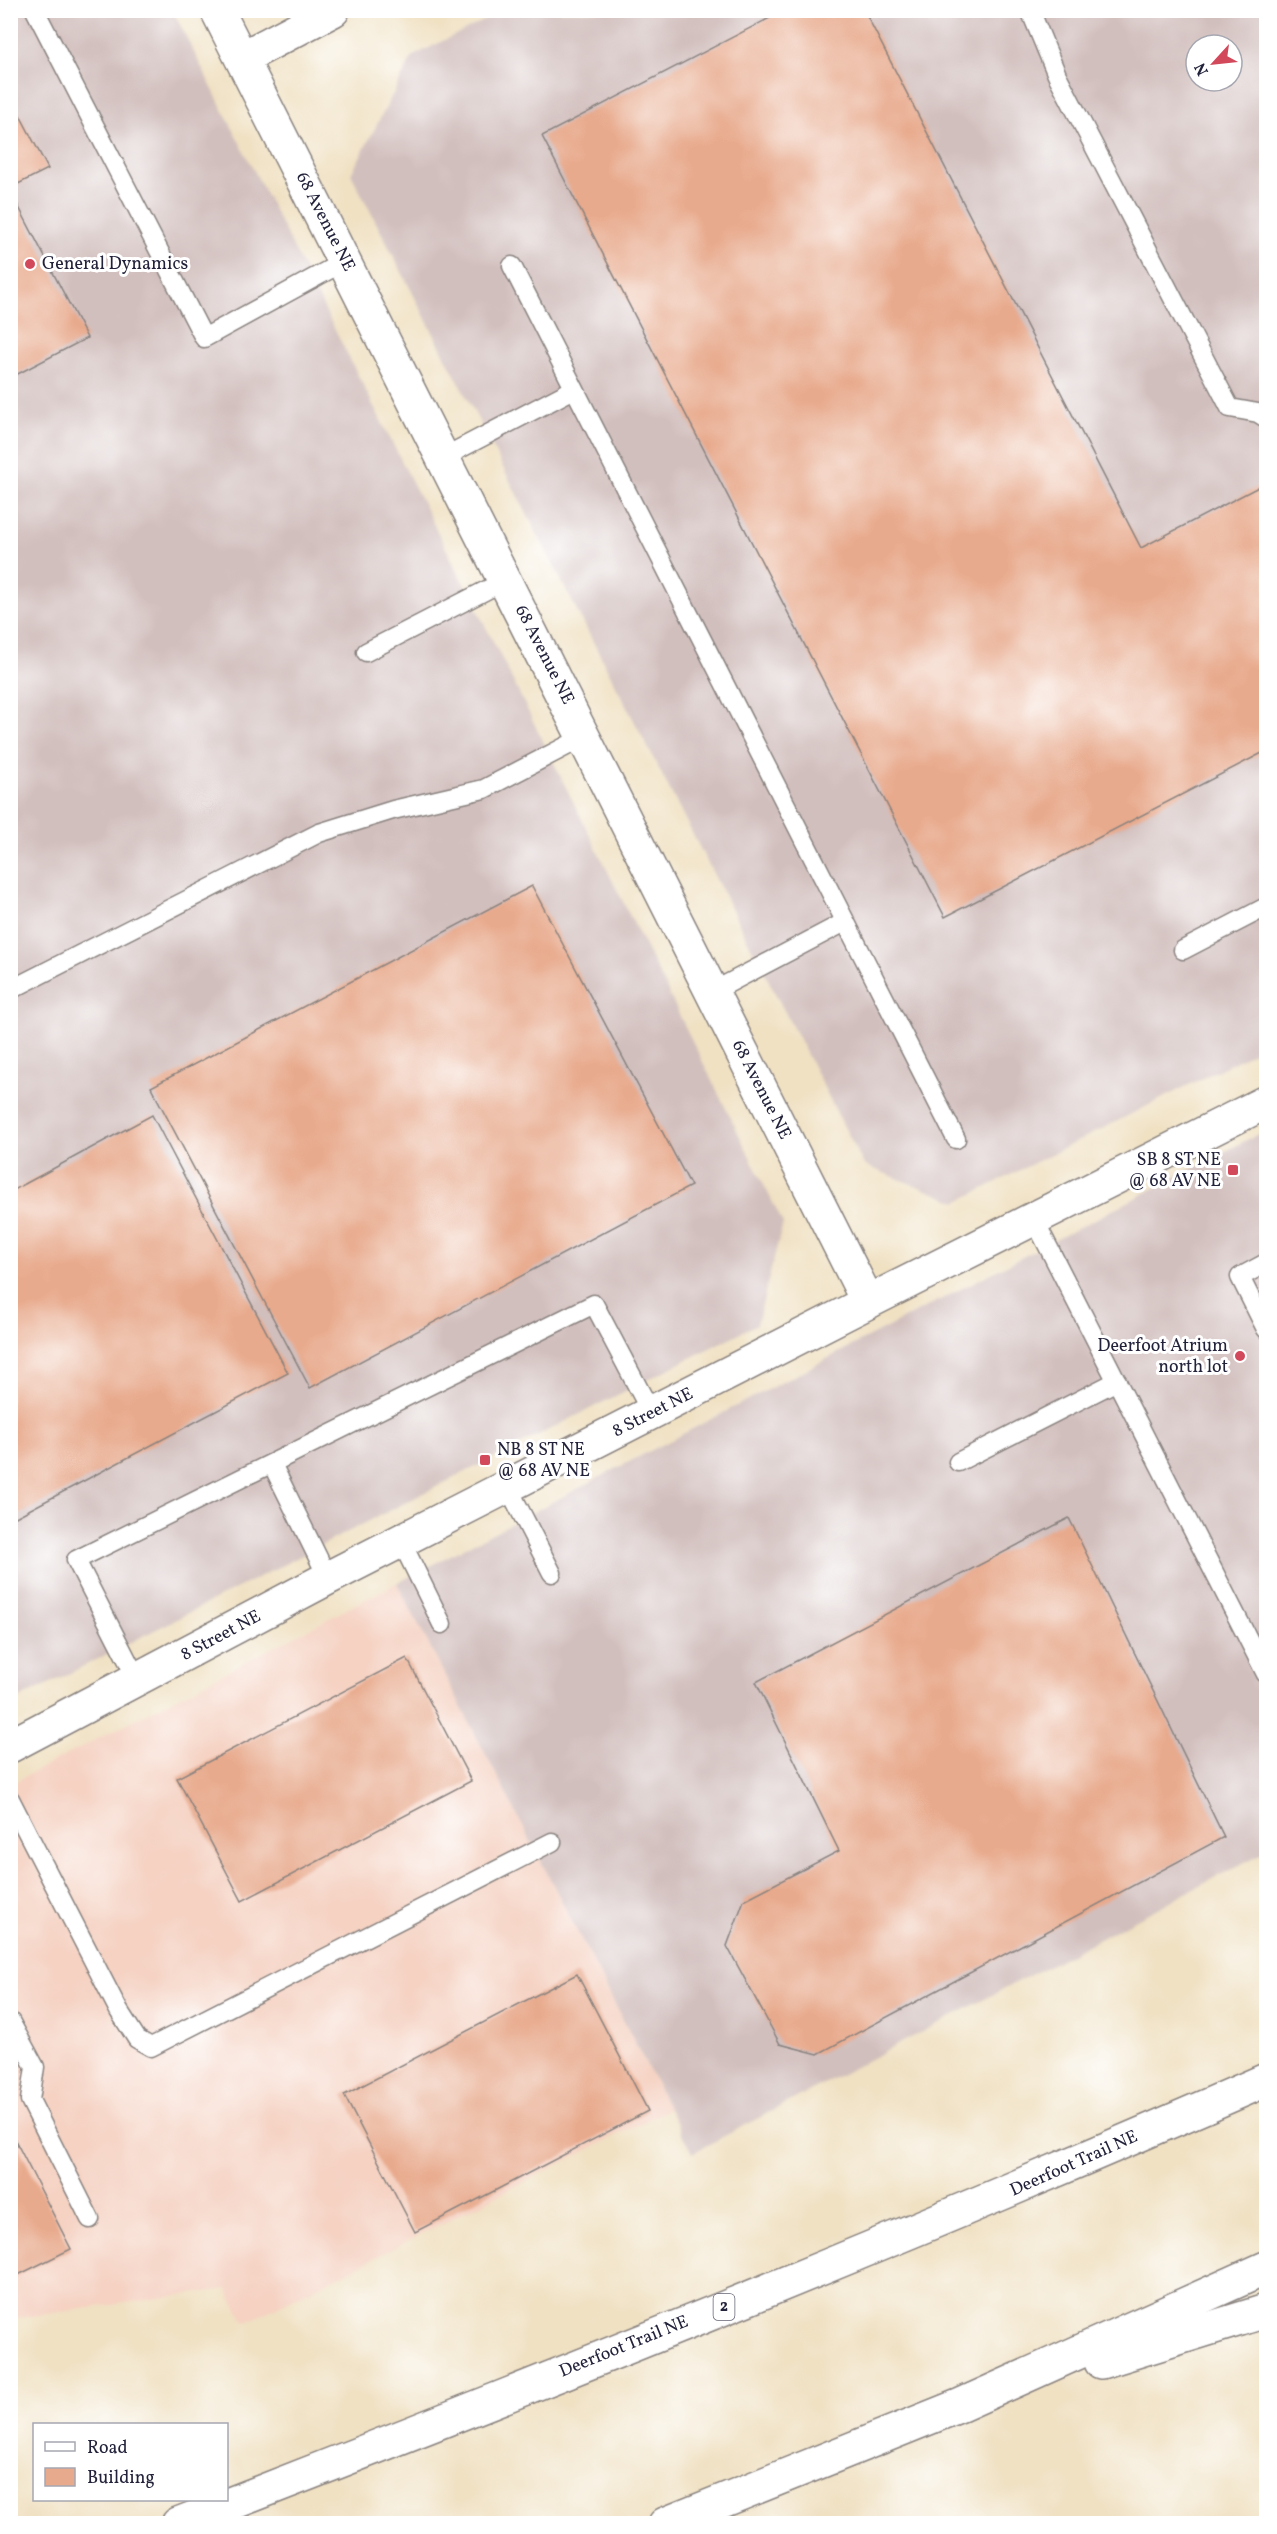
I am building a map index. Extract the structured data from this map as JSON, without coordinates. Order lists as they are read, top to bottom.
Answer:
{
  "streets": {
    "main road": [
      "68 Avenue NE",
      "8 Street NE",
      "Deerfoot Trail NE",
      "2"
    ]
  },
  "crossings": [
    ["68 Avenue NE", "8 Street NE"]
  ],
  "places": {
    "other": ["General Dynamics", "Deerfoot Atrium north lot"],
    "transit": ["SB 8 ST NE @ 68 AV NE", "NB 8 ST NE @ 68 AV NE"]
  },
  "legend": ["Road", "Building"],
  "north": "bottom left"
}
